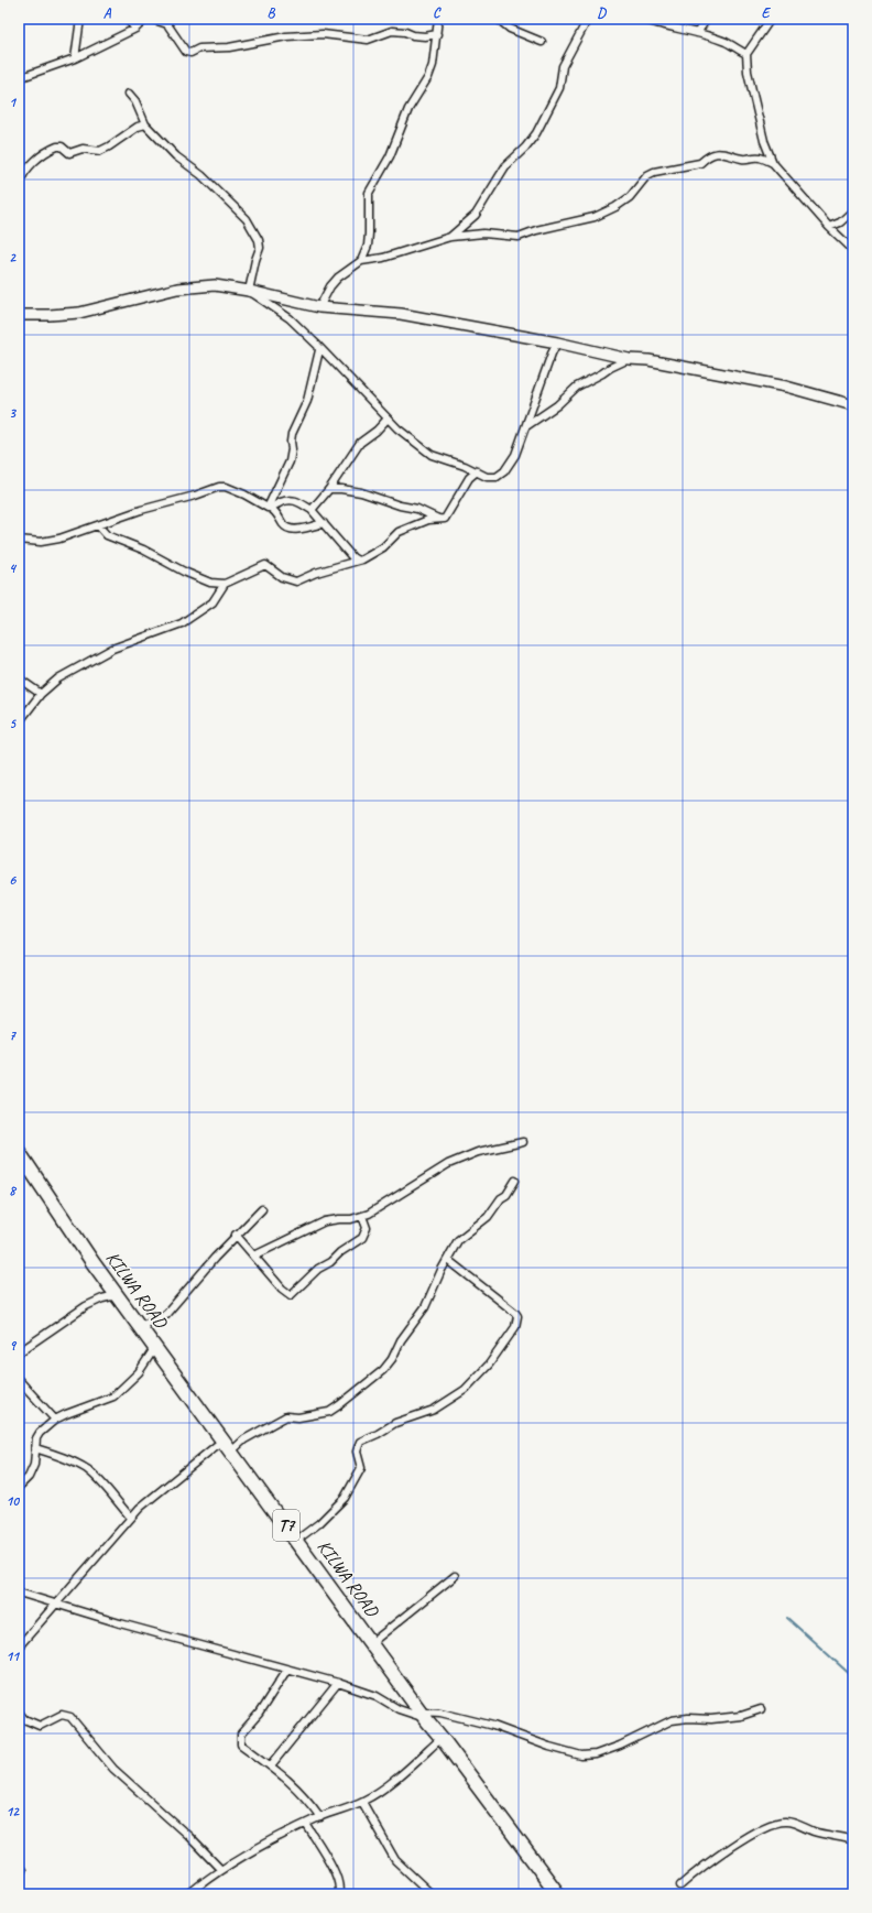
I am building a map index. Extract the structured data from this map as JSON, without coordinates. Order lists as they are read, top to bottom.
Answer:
{
  "streets": {
    "highway": ["KILWA ROAD", "T7"]
  },
  "grid": {
    "columns": [
      "A",
      "B",
      "C",
      "D",
      "E"
    ],
    "rows": [
      "1",
      "2",
      "3",
      "4",
      "5",
      "6",
      "7",
      "8",
      "9",
      "10",
      "11",
      "12"
    ]
  }
}
